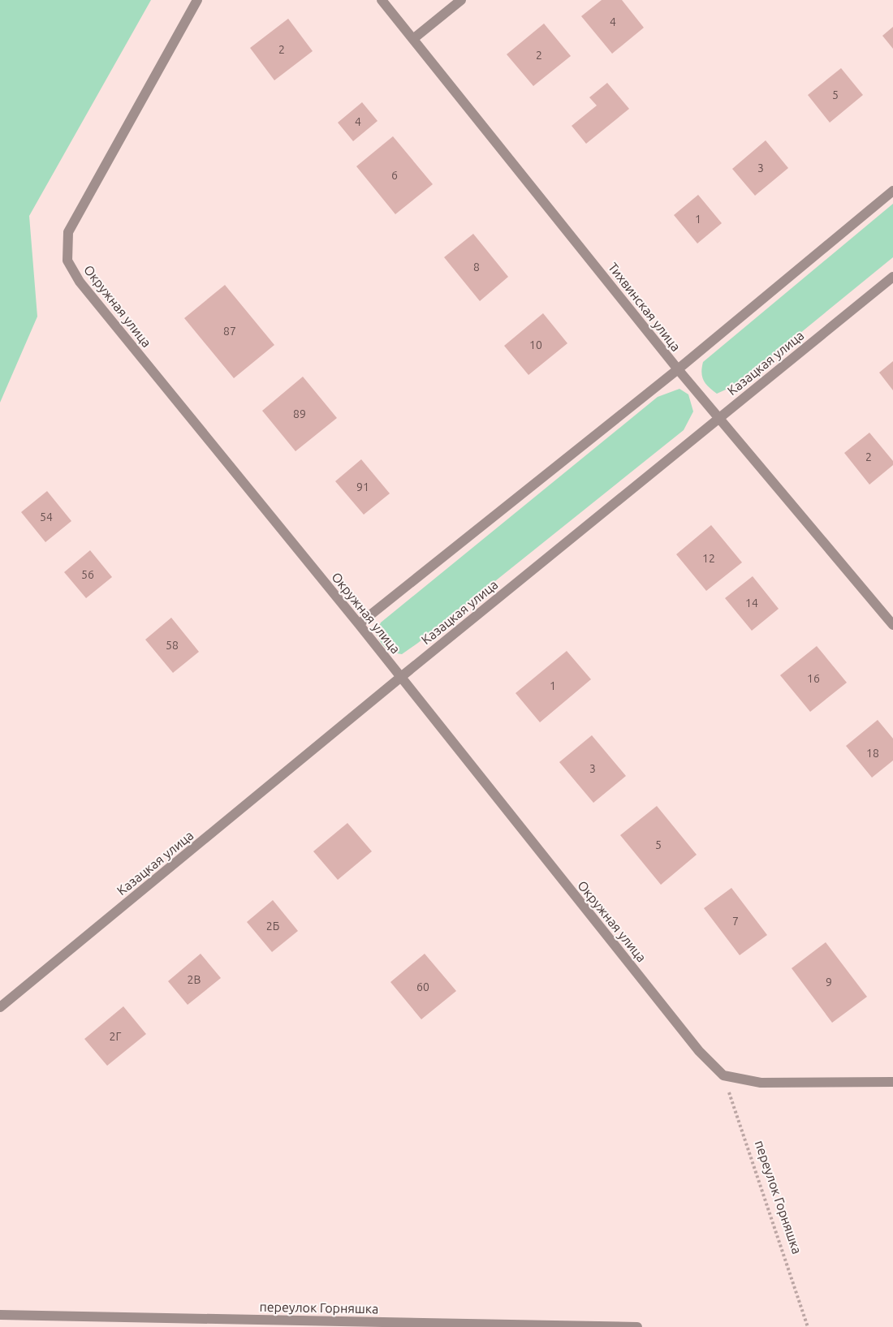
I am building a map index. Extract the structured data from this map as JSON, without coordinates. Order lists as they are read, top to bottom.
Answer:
{
  "streets": {
    "street": [
      "Окружная улица",
      "Тихвинская улица",
      "Казацкая улица",
      "переулок Горняшка"
    ]
  },
  "crossings": [
    ["Окружная улица", "Казацкая улица"],
    ["Окружная улица", "переулок Горняшка"],
    ["Тихвинская улица", "Казацкая улица"]
  ],
  "house_numbers": [
    "4",
    "2",
    "2",
    "5",
    "4",
    "3",
    "6",
    "1",
    "8",
    "87",
    "10",
    "89",
    "2",
    "91",
    "54",
    "12",
    "56",
    "14",
    "58",
    "16",
    "1",
    "18",
    "3",
    "5",
    "7",
    "2Б",
    "2В",
    "9",
    "60",
    "2Г"
  ]
}
